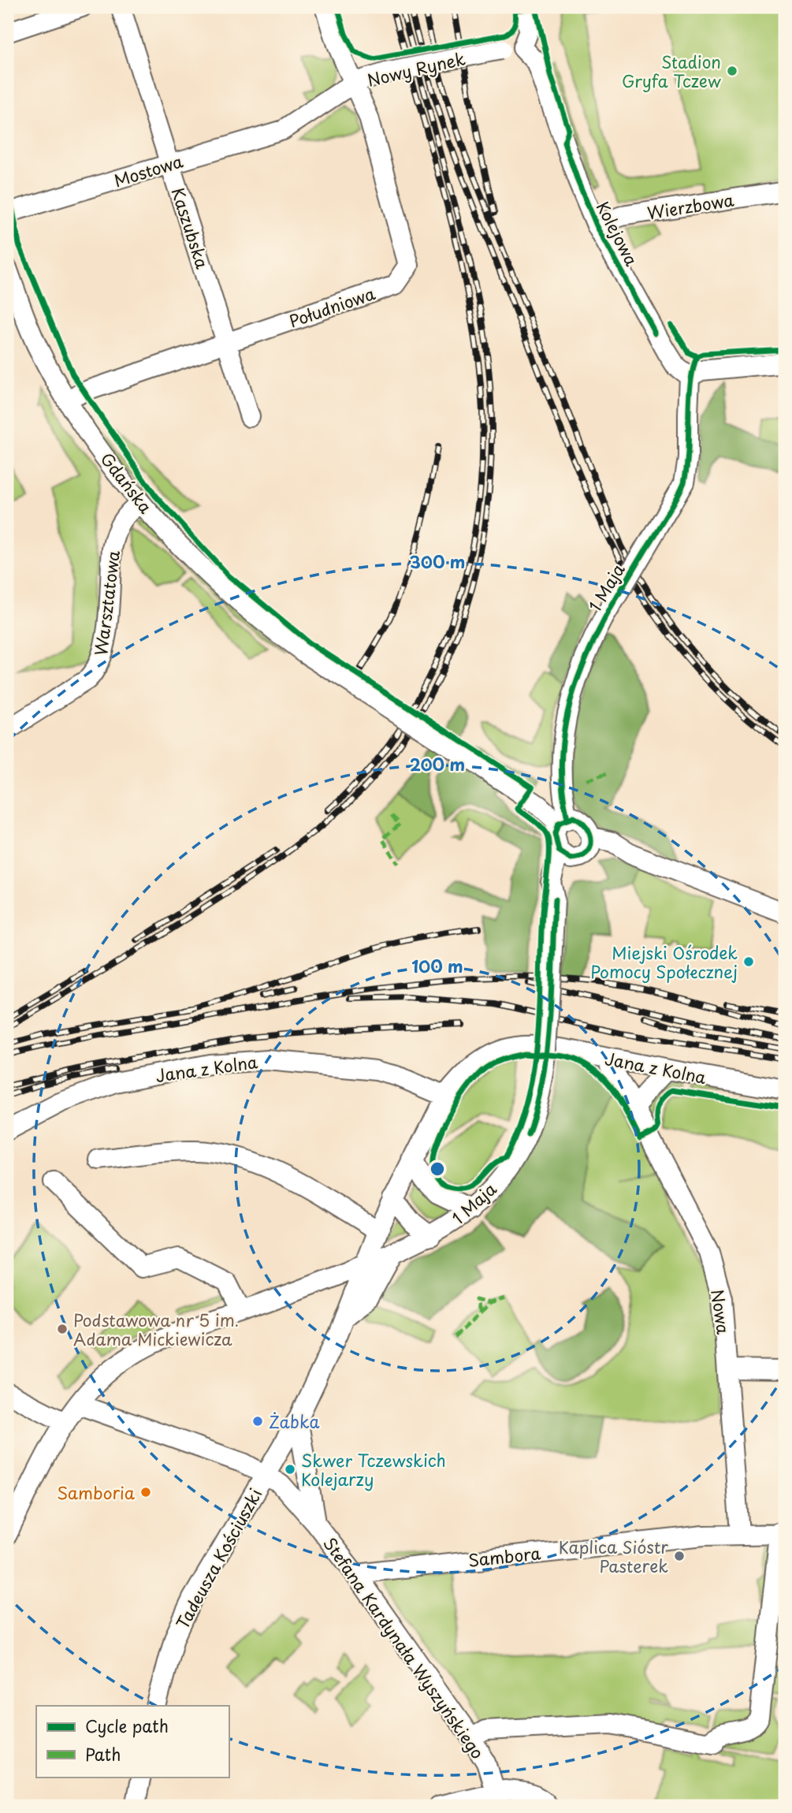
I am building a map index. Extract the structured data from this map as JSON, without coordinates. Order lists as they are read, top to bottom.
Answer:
{
  "streets": {
    "street": [
      "Nowy Rynek",
      "Mostowa",
      "Wierzbowa",
      "Kaszubska",
      "Kolejowa",
      "Południowa",
      "Gdańska",
      "1 Maja",
      "Warsztatowa",
      "Jana z Kolna",
      "Nowa",
      "Sambora",
      "Tadeusza Kościuszki",
      "Stefana Kardynała Wyszyńskiego"
    ]
  },
  "crossings": [
    ["Nowy Rynek", "Mostowa"],
    ["Nowy Rynek", "Kolejowa"],
    ["Nowy Rynek", "Południowa"],
    ["Mostowa", "Kaszubska"],
    ["Wierzbowa", "Kolejowa"],
    ["Kaszubska", "Południowa"],
    ["Kolejowa", "1 Maja"],
    ["Południowa", "Gdańska"],
    ["Gdańska", "Warsztatowa"],
    ["1 Maja", "Jana z Kolna"],
    ["1 Maja", "Stefana Kardynała Wyszyńskiego"],
    ["Jana z Kolna", "Nowa"],
    ["Nowa", "Sambora"],
    ["Sambora", "Stefana Kardynała Wyszyńskiego"],
    ["Tadeusza Kościuszki", "Stefana Kardynała Wyszyńskiego"]
  ],
  "places": [
    "Stadion Gryfa Tczew",
    "Miejski Ośrodek Pomocy Społecznej",
    "Podstawowa nr 5 im. Adama Mickiewicza",
    "Żabka",
    "Skwer Tczewskich Kolejarzy",
    "Samboria",
    "Kaplica Sióstr Pasterek"
  ],
  "legend": ["Cycle path", "Path"],
  "rings": ["300 m", "200 m", "100 m"]
}
